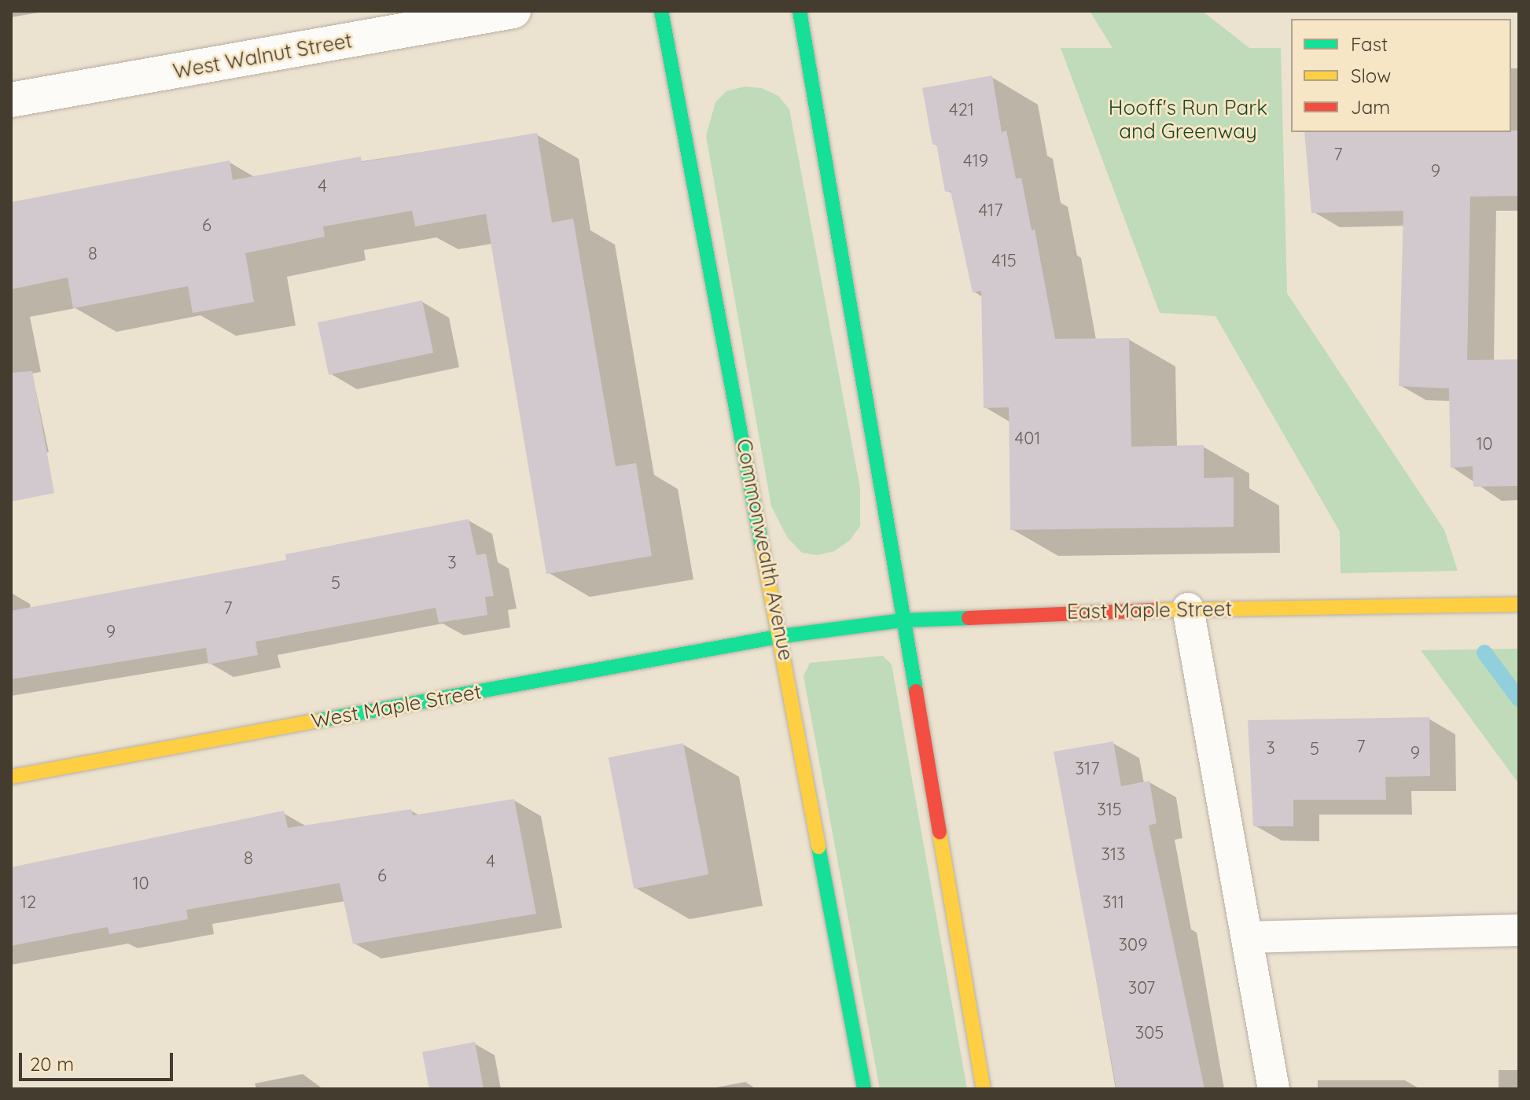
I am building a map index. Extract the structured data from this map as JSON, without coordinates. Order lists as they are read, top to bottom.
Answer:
{
  "streets": {
    "street": [
      "West Walnut Street",
      "Commonwealth Avenue",
      "East Maple Street",
      "West Maple Street"
    ]
  },
  "crossings": [
    ["Commonwealth Avenue", "East Maple Street"],
    ["Commonwealth Avenue", "West Maple Street"],
    ["East Maple Street", "West Maple Street"]
  ],
  "parks": ["Hooff's Run Park and Greenway"],
  "house_numbers": [
    "421",
    "7",
    "419",
    "9",
    "4",
    "417",
    "6",
    "8",
    "415",
    "401",
    "10",
    "3",
    "5",
    "7",
    "9",
    "7",
    "3",
    "5",
    "9",
    "317",
    "315",
    "313",
    "8",
    "4",
    "6",
    "10",
    "12",
    "311",
    "309",
    "307",
    "305"
  ],
  "legend": ["Fast", "Slow", "Jam"],
  "scale_bar": "20 m"
}
